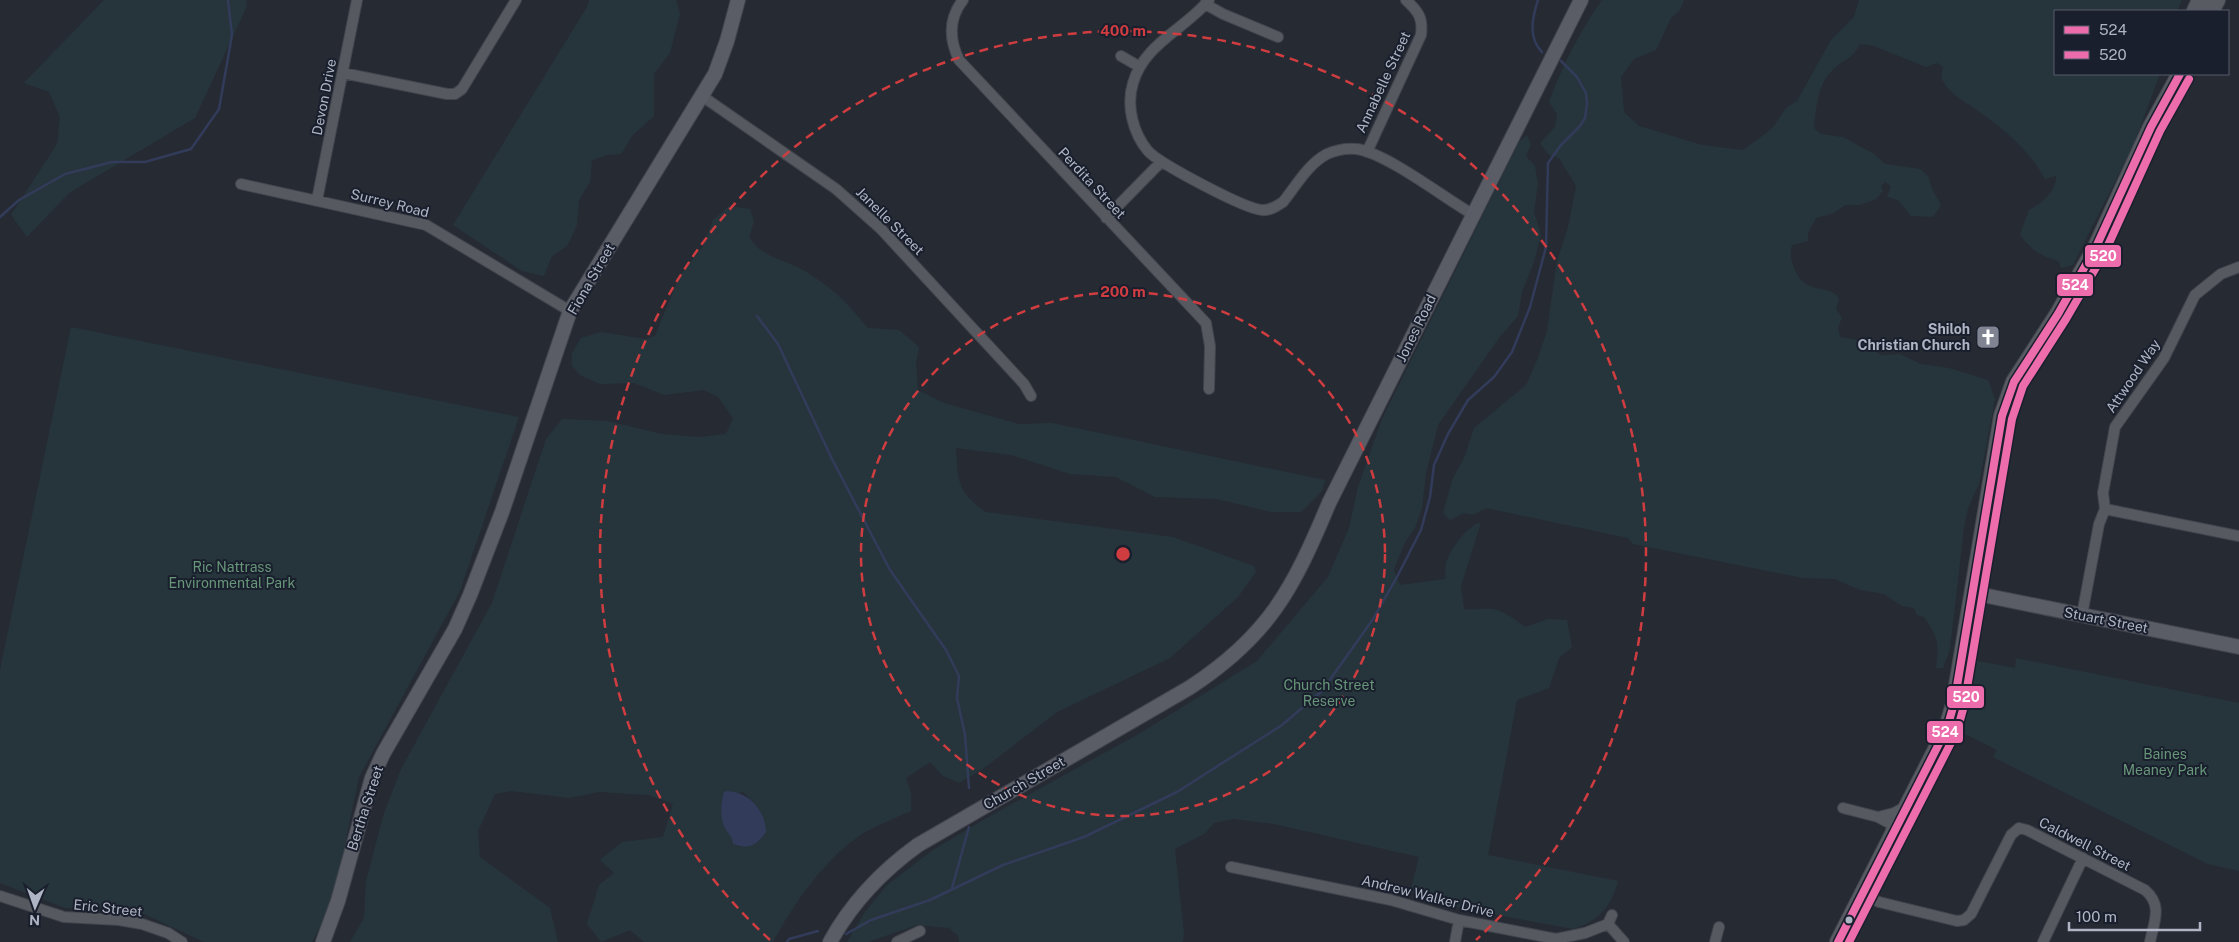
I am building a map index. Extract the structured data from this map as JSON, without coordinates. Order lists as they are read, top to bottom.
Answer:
{
  "streets": {
    "street": [
      "Annabelle Street",
      "Devon Drive",
      "Perdita Street",
      "Surrey Road",
      "Janelle Street",
      "Fiona Street",
      "Jones Road",
      "Attwood Way",
      "Stuart Street",
      "Church Street",
      "Bertha Street",
      "Caldwell Street",
      "Andrew Walker Drive",
      "Eric Street"
    ]
  },
  "crossings": [
    ["Devon Drive", "Surrey Road"],
    ["Surrey Road", "Fiona Street"],
    ["Janelle Street", "Fiona Street"],
    ["Fiona Street", "Bertha Street"],
    ["Jones Road", "Church Street"],
    ["Attwood Way", "Stuart Street"]
  ],
  "parks": ["Ric Nattrass Environmental Park", "Church Street Reserve", "Baines Meaney Park"],
  "places": {
    "church": ["Shiloh Christian Church"]
  },
  "lines": ["transit line 524", "transit line 520"],
  "legend": ["524", "520"],
  "scale_bar": "100 m",
  "north": "bottom",
  "rings": ["400 m", "200 m"]
}
